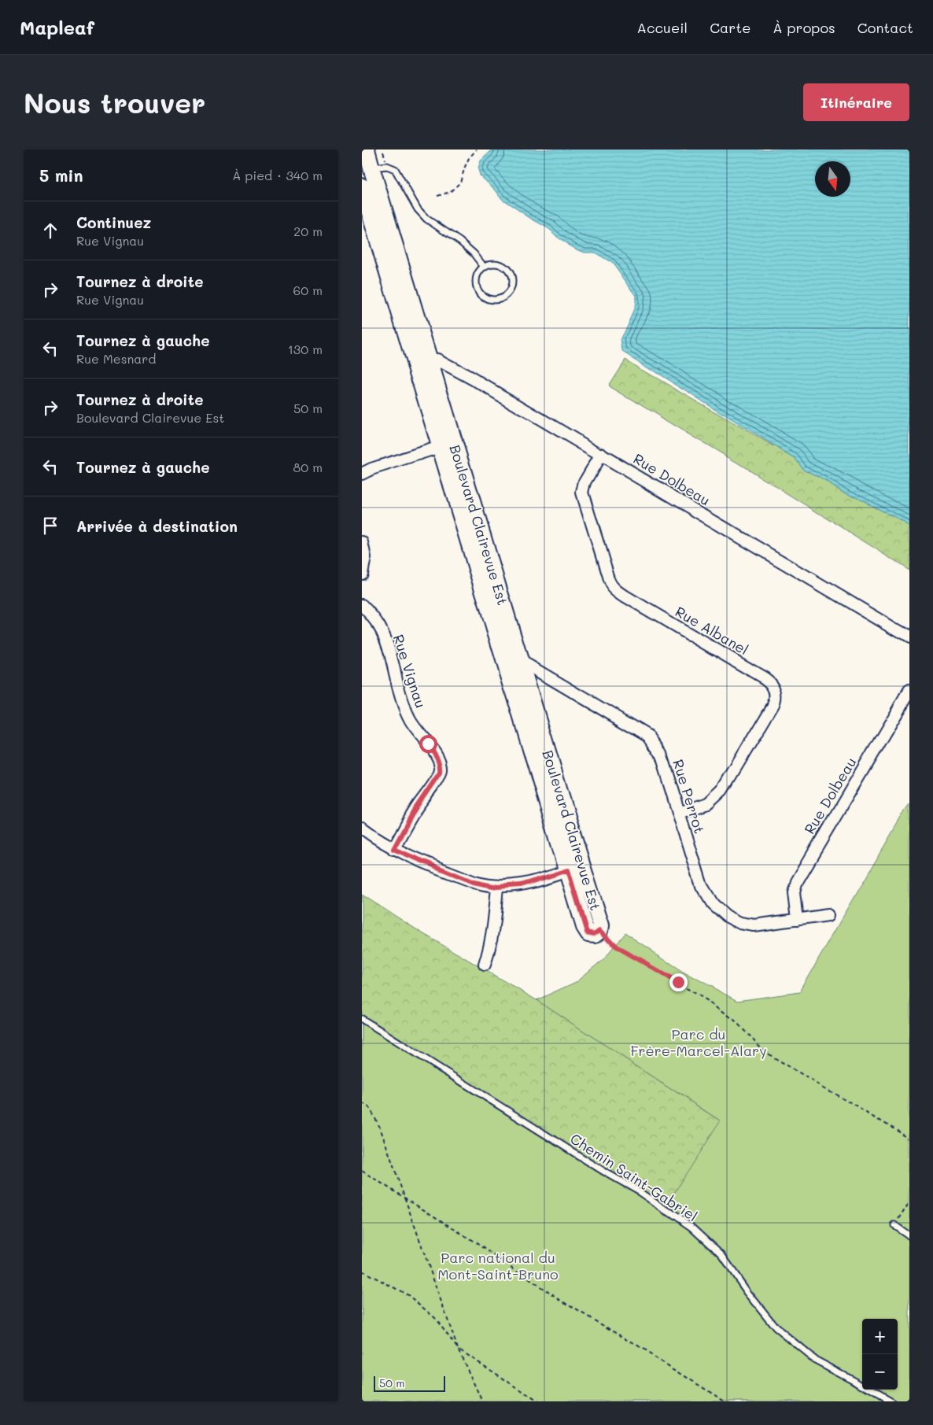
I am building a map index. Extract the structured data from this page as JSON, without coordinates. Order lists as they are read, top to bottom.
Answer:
{
  "streets": {
    "street": [
      "Rue Dolbeau",
      "Boulevard Clairevue Est",
      "Rue Albanel",
      "Rue Vignau",
      "Rue Perrot"
    ],
    "lane": ["Chemin Saint-Gabriel"]
  },
  "crossings": [
    ["Rue Dolbeau", "Boulevard Clairevue Est"],
    ["Rue Dolbeau", "Rue Albanel"],
    ["Rue Dolbeau", "Rue Perrot"],
    ["Boulevard Clairevue Est", "Rue Perrot"],
    ["Rue Albanel", "Rue Perrot"]
  ],
  "parks": ["Parc du Frère-Marcel-Alary", "Parc national du Mont-Saint-Bruno"],
  "scale_bar": "50 m",
  "north": "bottom",
  "page": {
    "header": "Mapleaf",
    "nav": [
      "Accueil",
      "Carte",
      "À propos",
      "Contact"
    ],
    "buttons": "Itinéraire",
    "title": "Nous trouver",
    "heading": ["5 min", "À pied · 340 m"],
    "list": [
      ["Continuez", "Rue Vignau", "20 m"],
      ["Tournez à droite", "Rue Vignau", "60 m"],
      ["Tournez à gauche", "Rue Mesnard", "130 m"],
      ["Tournez à droite", "Boulevard Clairevue Est", "50 m"],
      ["Tournez à gauche", "80 m"],
      "Arrivée à destination"
    ],
    "map_buttons": ["+", "−"],
    "scale": "50 m"
  }
}
